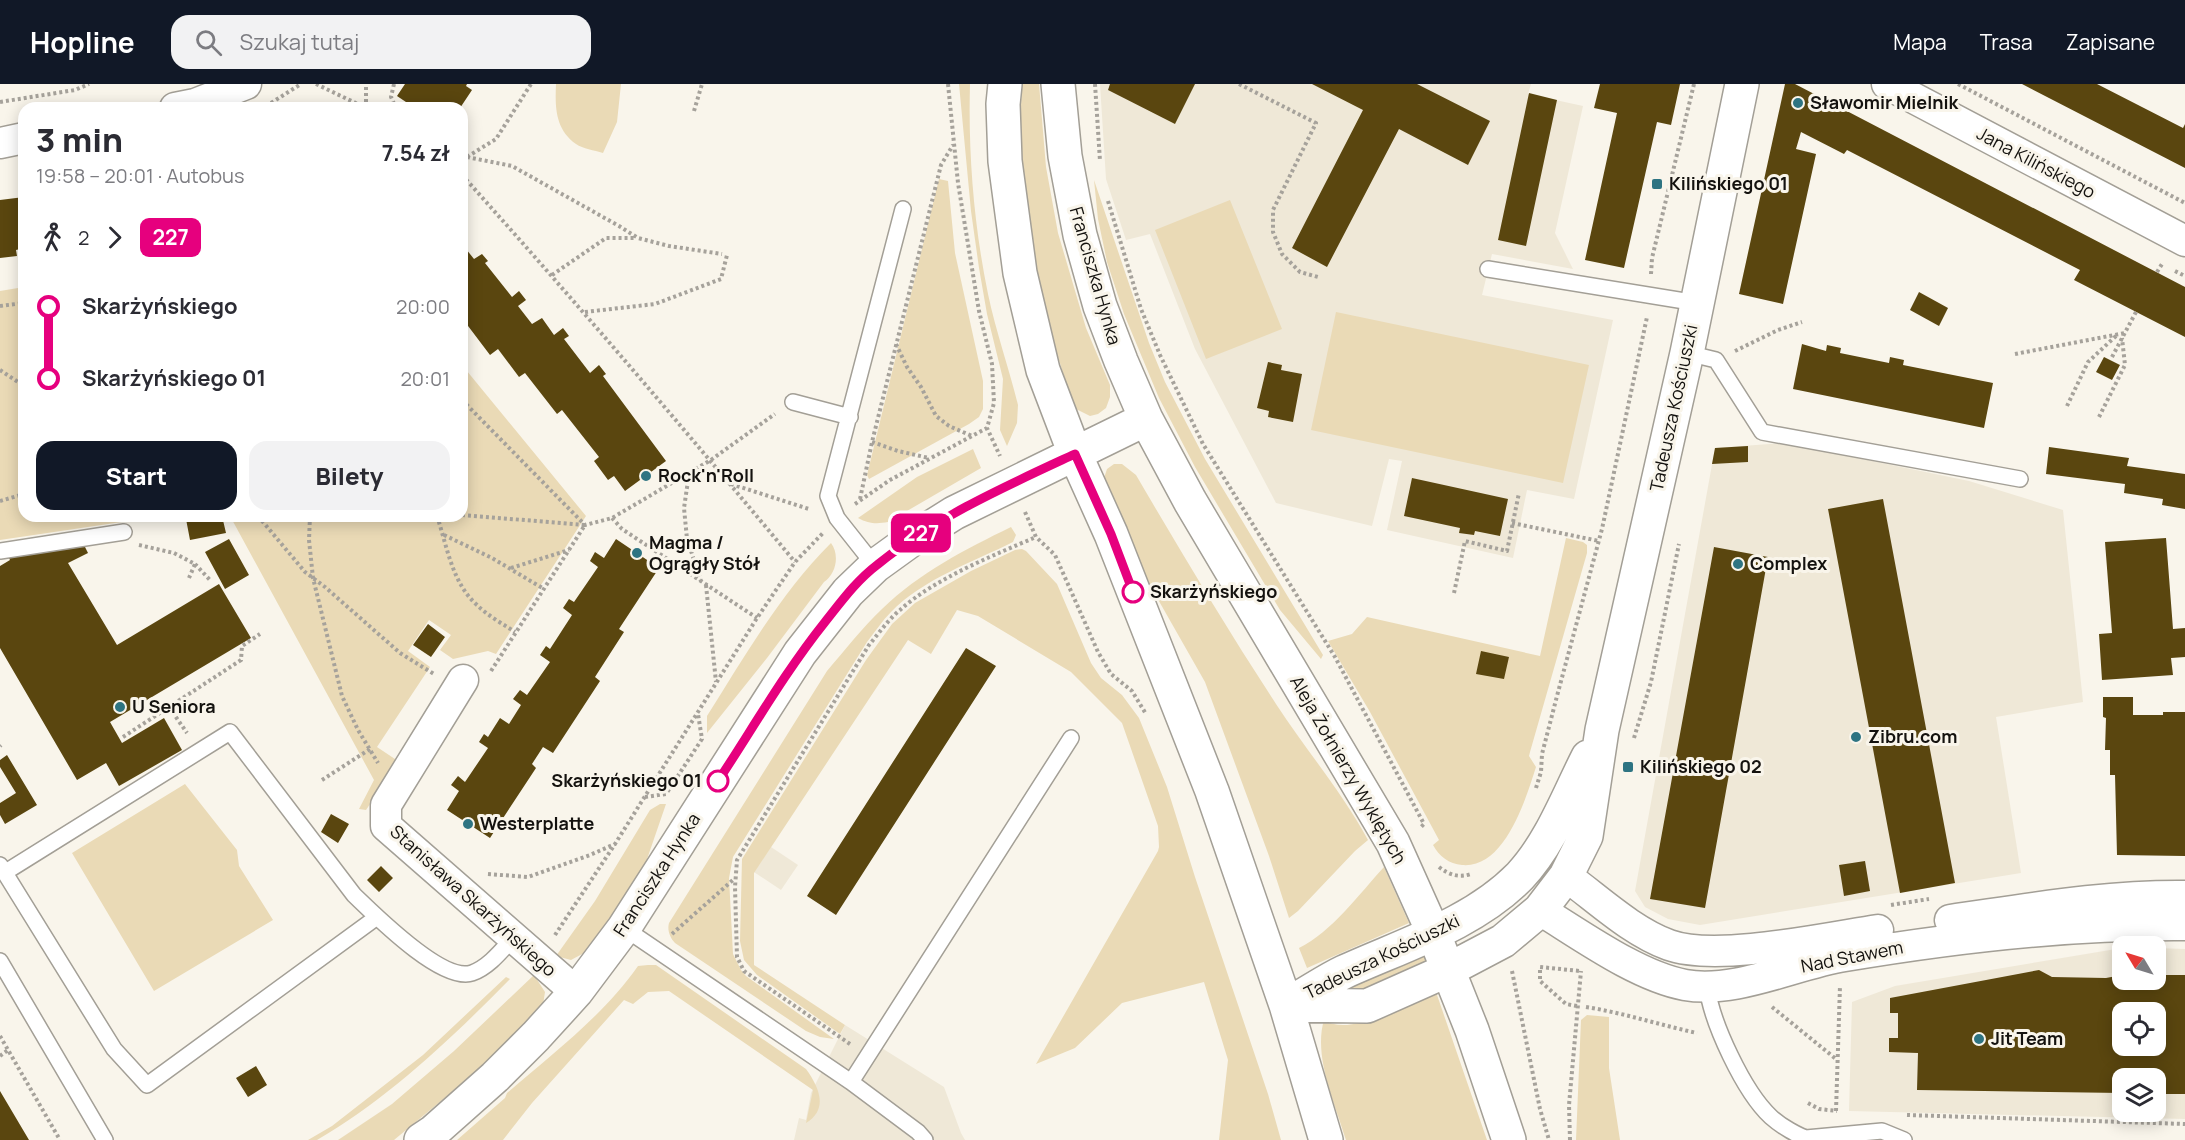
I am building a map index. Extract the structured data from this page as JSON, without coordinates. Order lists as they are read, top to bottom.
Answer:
{
  "streets": {
    "street": [
      "Jana Kilińskiego",
      "Franciszka Hynka",
      "Tadeusza Kościuszki",
      "Aleja Żołnierzy Wyklętych",
      "Stanisława Skarżyńskiego",
      "Nad Stawem"
    ]
  },
  "crossings": [
    ["Franciszka Hynka", "Aleja Żołnierzy Wyklętych"],
    ["Franciszka Hynka", "Stanisława Skarżyńskiego"],
    ["Tadeusza Kościuszki", "Aleja Żołnierzy Wyklętych"],
    ["Tadeusza Kościuszki", "Nad Stawem"]
  ],
  "places": {
    "other": [
      "Sławomir Mielnik",
      "Rock'n'Roll",
      "Magma / Ogrągły Stół",
      "Complex",
      "Skarżyńskiego",
      "U Seniora",
      "Zibru.com",
      "Skarżyńskiego 01",
      "Westerplatte",
      "Jit Team"
    ],
    "transit": ["Kilińskiego 01", "Kilińskiego 02"]
  },
  "lines": ["bus line 227"],
  "north": "top left",
  "page": {
    "header": "Hopline",
    "search": "Szukaj tutaj",
    "nav": ["Mapa", "Trasa", "Zapisane"],
    "on_map": "227",
    "heading": ["3 min", "19:58 – 20:01 · Autobus", "7.54 zł"],
    "legs": ["2", "227"],
    "list": [
      {
        "name": "Skarżyńskiego",
        "value": "20:00"
      },
      {
        "name": "Skarżyńskiego 01",
        "value": "20:01"
      }
    ],
    "buttons": ["Start", "Bilety"]
  }
}
